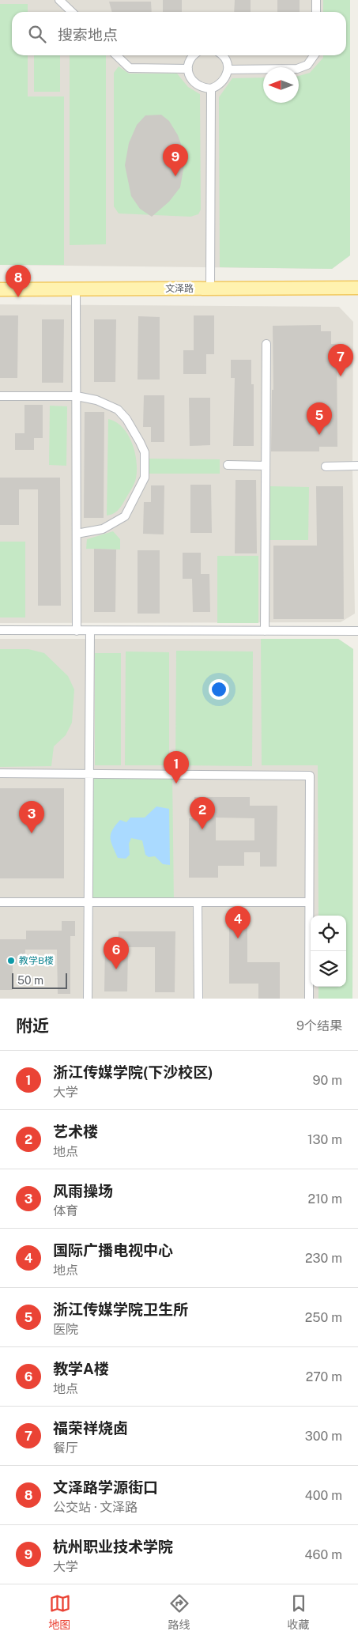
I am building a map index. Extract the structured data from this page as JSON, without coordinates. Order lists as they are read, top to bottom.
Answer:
{
  "streets": {
    "main road": ["文泽路"]
  },
  "places": ["教学B楼"],
  "scale_bar": "50 m",
  "north": "left",
  "page": {
    "search": "搜索地点",
    "pins": [
      "9",
      "8",
      "7",
      "5",
      "1",
      "2",
      "3",
      "4",
      "6"
    ],
    "scale": "50 m",
    "heading": ["附近", "9个结果"],
    "list": [
      {
        "mark": "1",
        "name": "浙江传媒学院(下沙校区)",
        "note": "大学",
        "value": "90 m"
      },
      {
        "mark": "2",
        "name": "艺术楼",
        "note": "地点",
        "value": "130 m"
      },
      {
        "mark": "3",
        "name": "风雨操场",
        "note": "体育",
        "value": "210 m"
      },
      {
        "mark": "4",
        "name": "国际广播电视中心",
        "note": "地点",
        "value": "230 m"
      },
      {
        "mark": "5",
        "name": "浙江传媒学院卫生所",
        "note": "医院",
        "value": "250 m"
      },
      {
        "mark": "6",
        "name": "教学A楼",
        "note": "地点",
        "value": "270 m"
      },
      {
        "mark": "7",
        "name": "福荣祥烧卤",
        "note": "餐厅",
        "value": "300 m"
      },
      {
        "mark": "8",
        "name": "文泽路学源街口",
        "note": "公交站 · 文泽路",
        "value": "400 m"
      },
      {
        "mark": "9",
        "name": "杭州职业技术学院",
        "note": "大学",
        "value": "460 m"
      }
    ],
    "nav": ["地图", "路线", "收藏"]
  }
}
